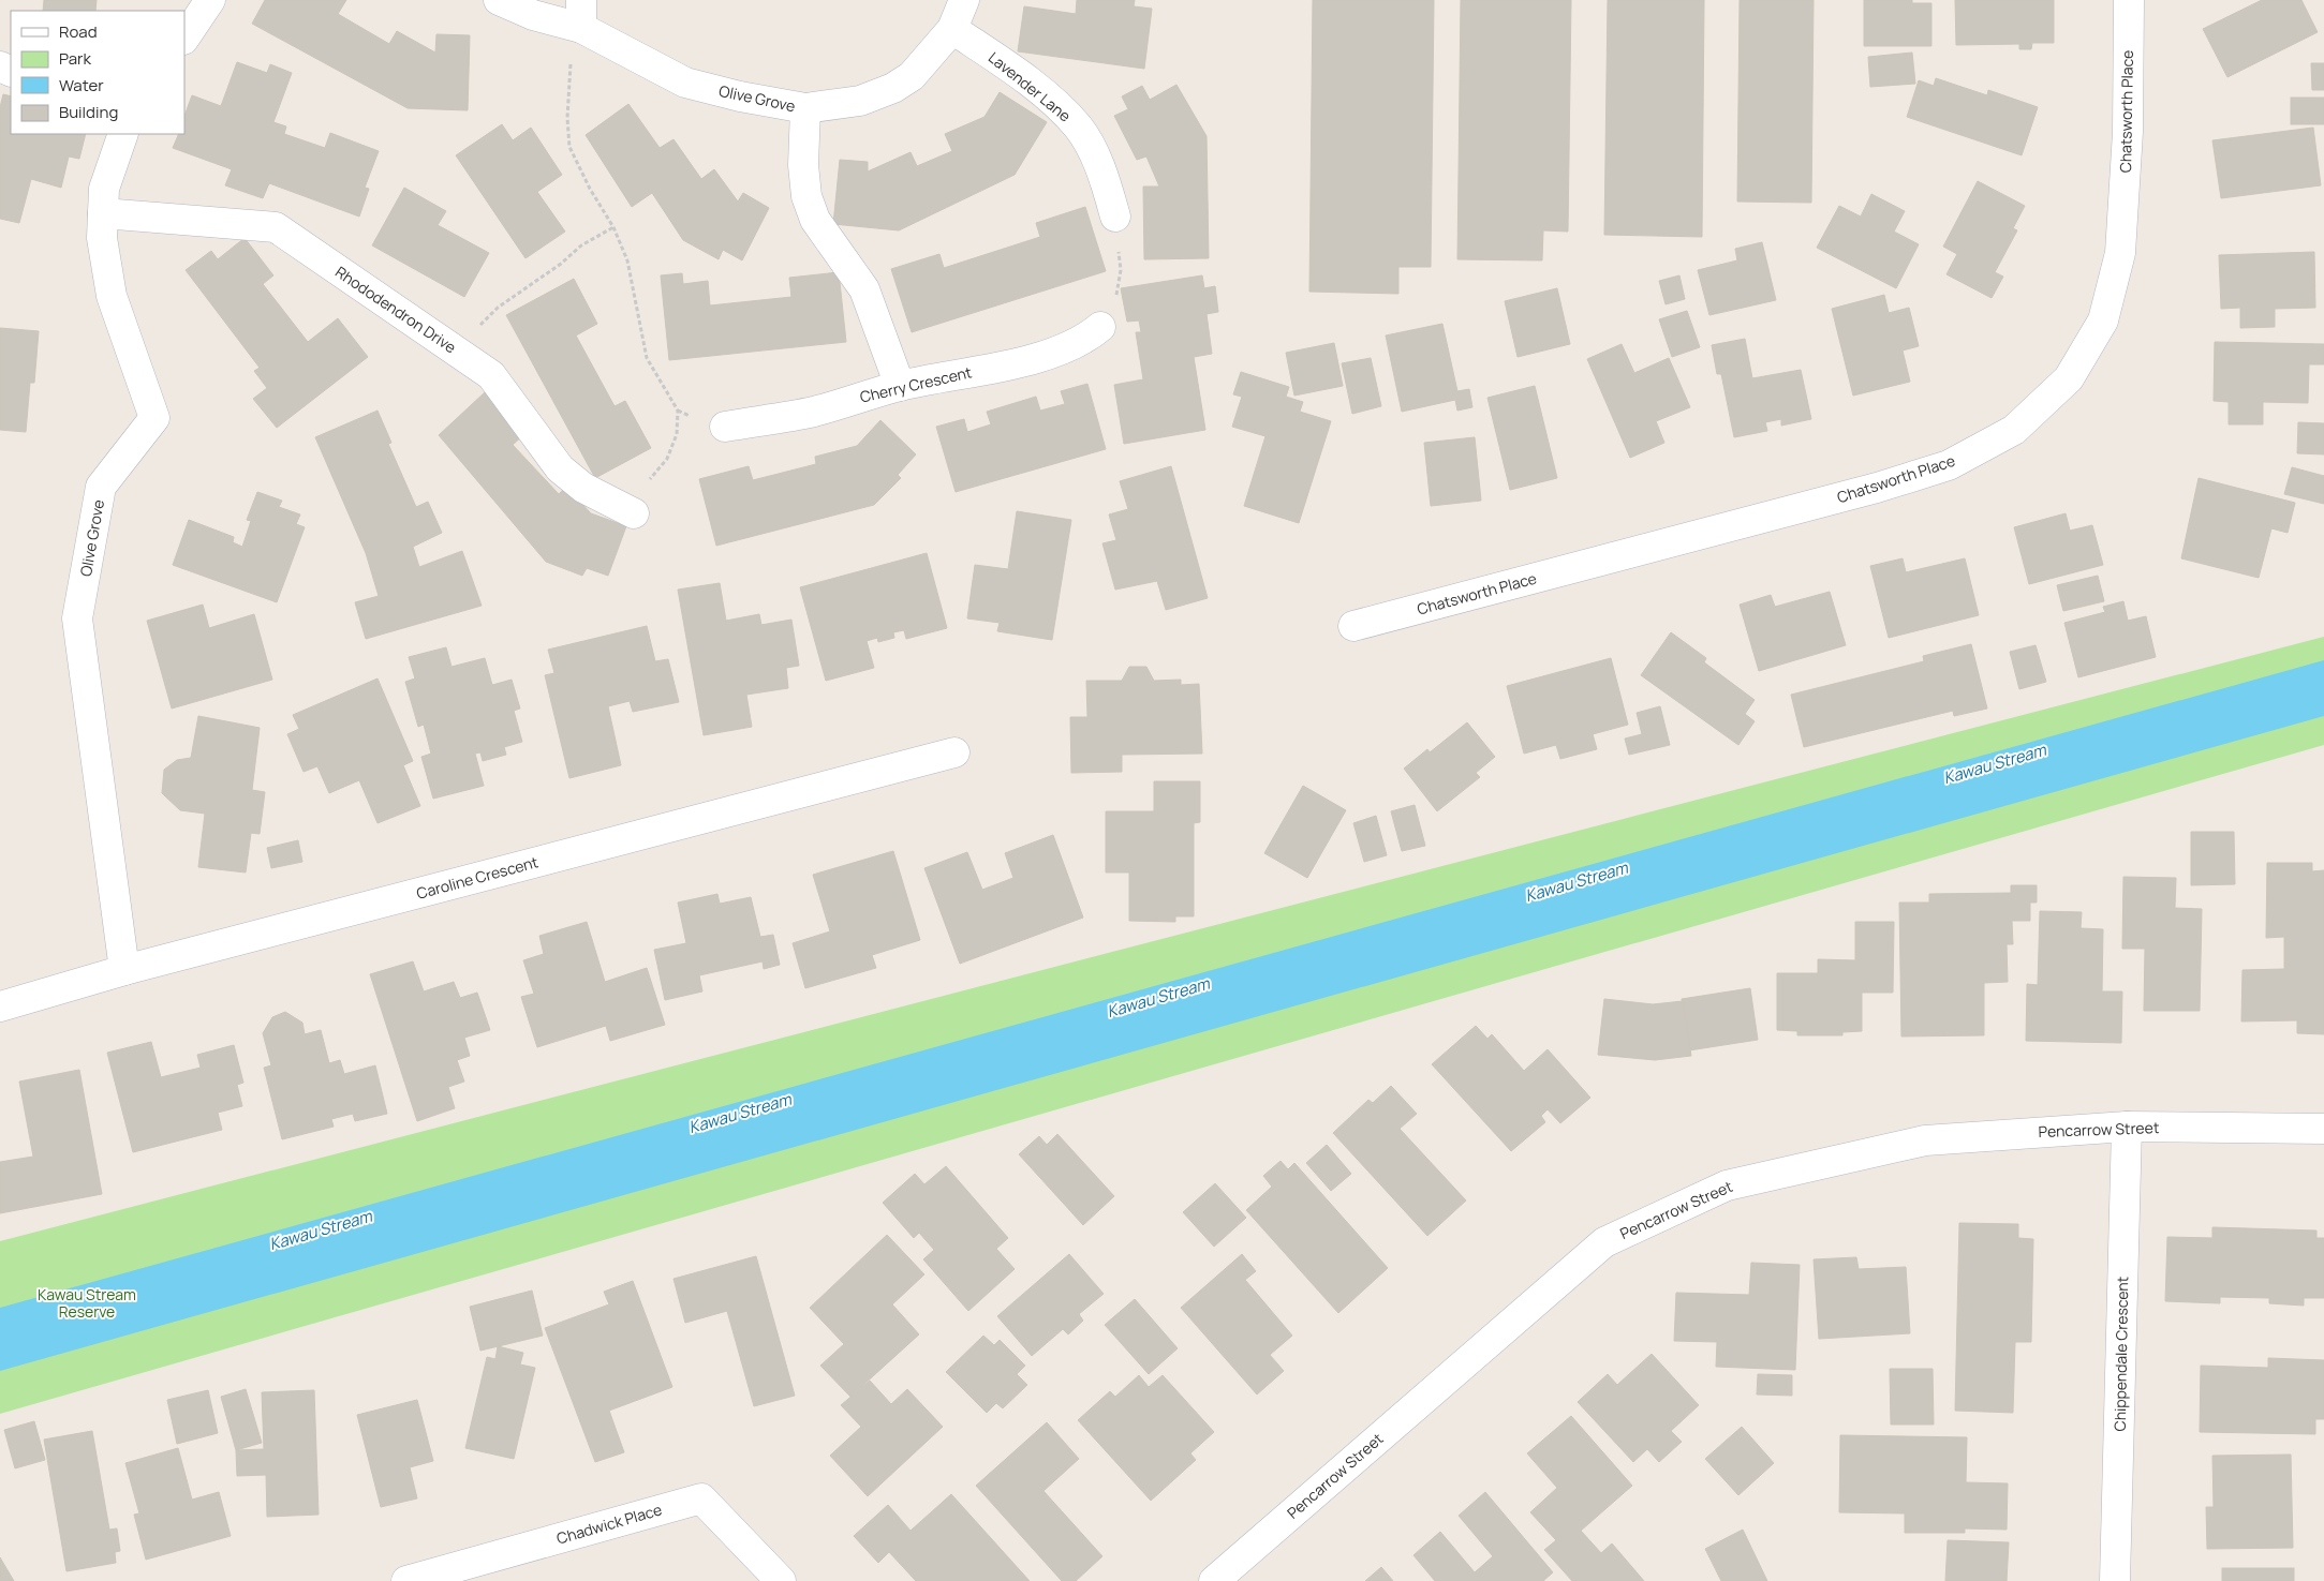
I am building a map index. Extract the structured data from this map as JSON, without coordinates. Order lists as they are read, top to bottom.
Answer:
{
  "streets": {
    "street": [
      "Lavender Lane",
      "Olive Grove",
      "Chatsworth Place",
      "Rhododendron Drive",
      "Cherry Crescent",
      "Caroline Crescent",
      "Pencarrow Street",
      "Chippendale Crescent",
      "Chadwick Place"
    ]
  },
  "crossings": [
    ["Lavender Lane", "Olive Grove"],
    ["Olive Grove", "Rhododendron Drive"],
    ["Olive Grove", "Caroline Crescent"],
    ["Pencarrow Street", "Chippendale Crescent"]
  ],
  "water": ["Kawau Stream"],
  "parks": ["Kawau Stream Reserve"],
  "legend": [
    "Road",
    "Park",
    "Water",
    "Building"
  ]
}
